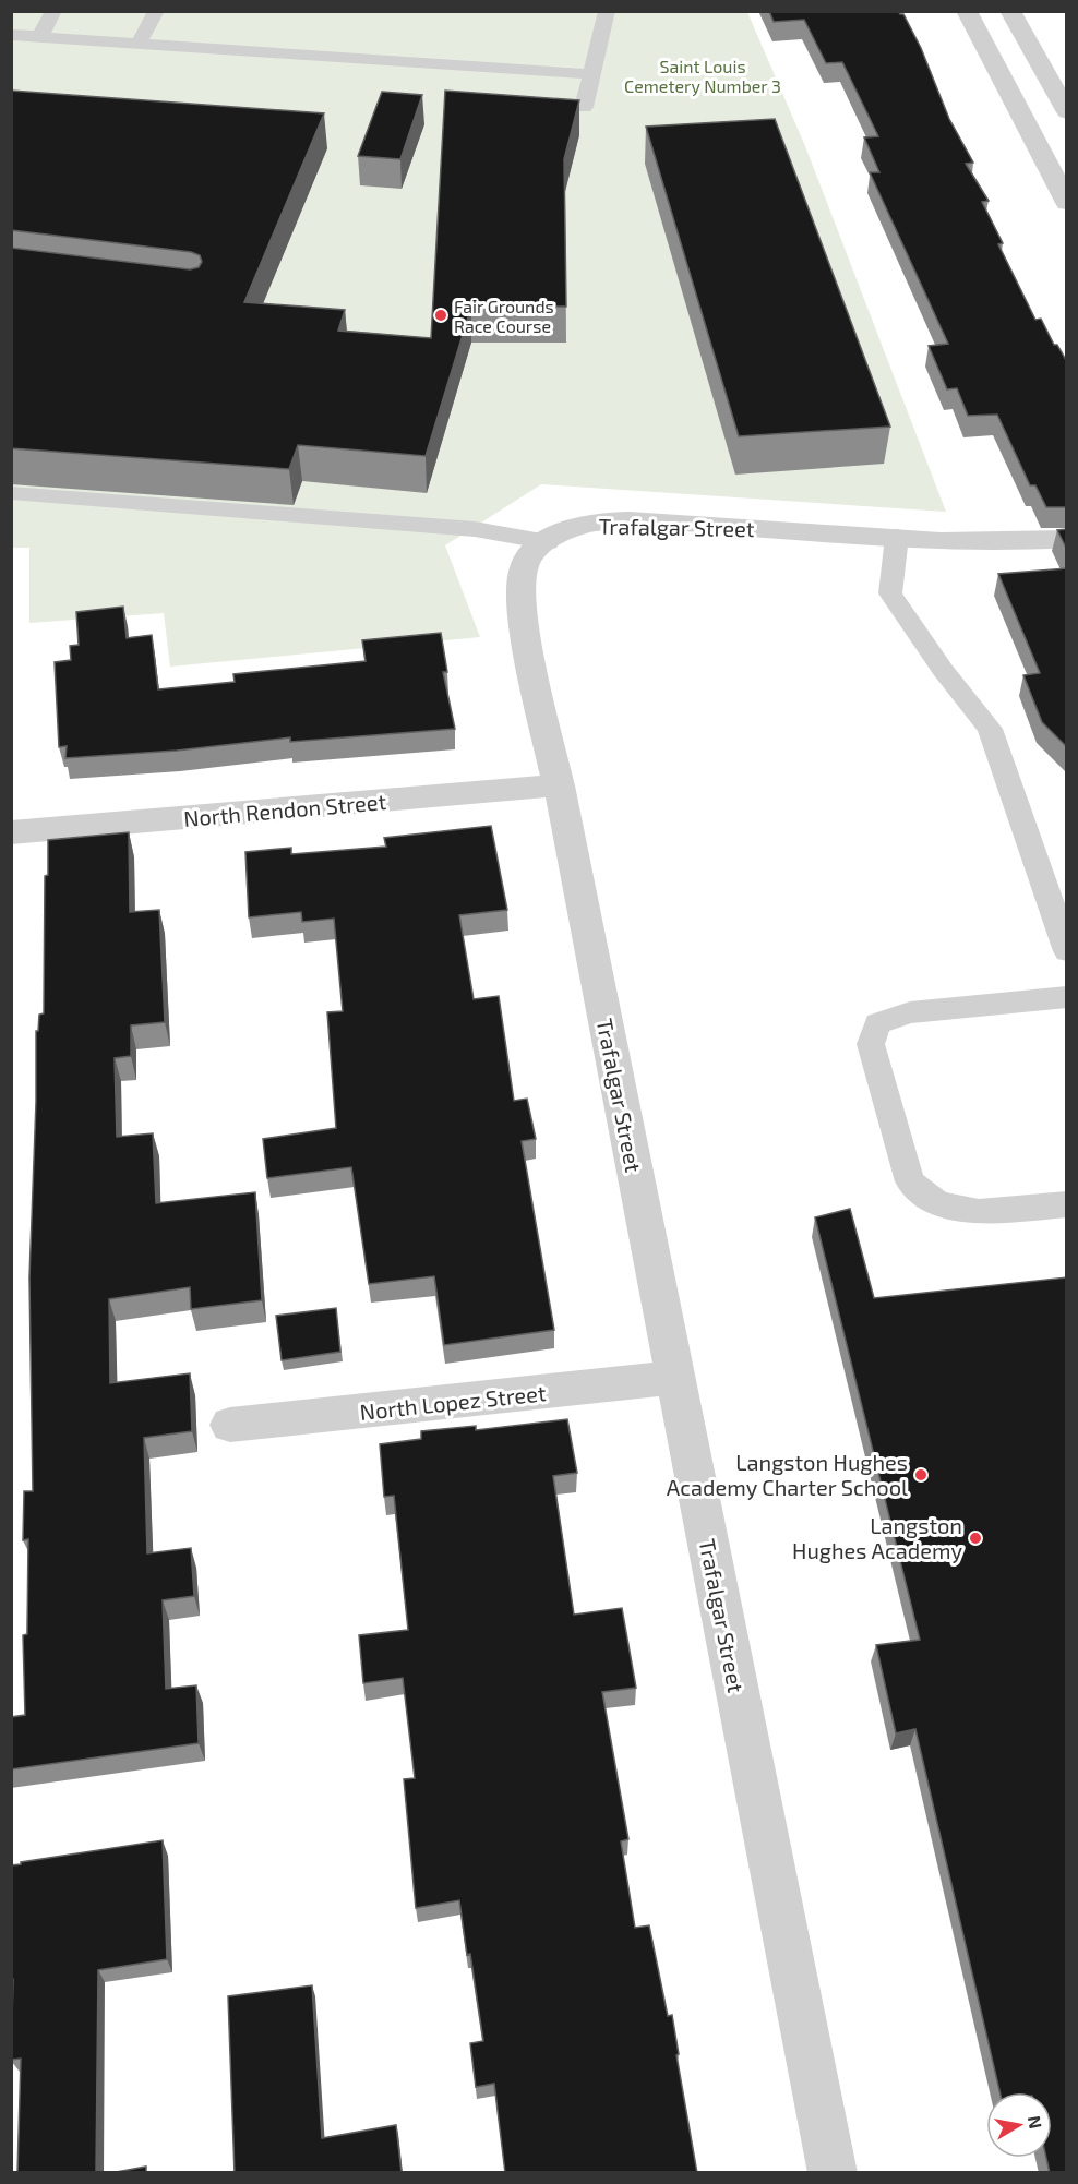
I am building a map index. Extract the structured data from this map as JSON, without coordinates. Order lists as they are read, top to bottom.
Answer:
{
  "streets": {
    "street": ["Trafalgar Street", "North Rendon Street", "North Lopez Street"]
  },
  "crossings": [
    ["Trafalgar Street", "North Rendon Street"],
    ["Trafalgar Street", "North Lopez Street"]
  ],
  "parks": ["Saint Louis Cemetery Number 3"],
  "places": ["Fair Grounds Race Course", "Langston Hughes Academy Charter School", "Langston Hughes Academy"],
  "north": "right"
}
